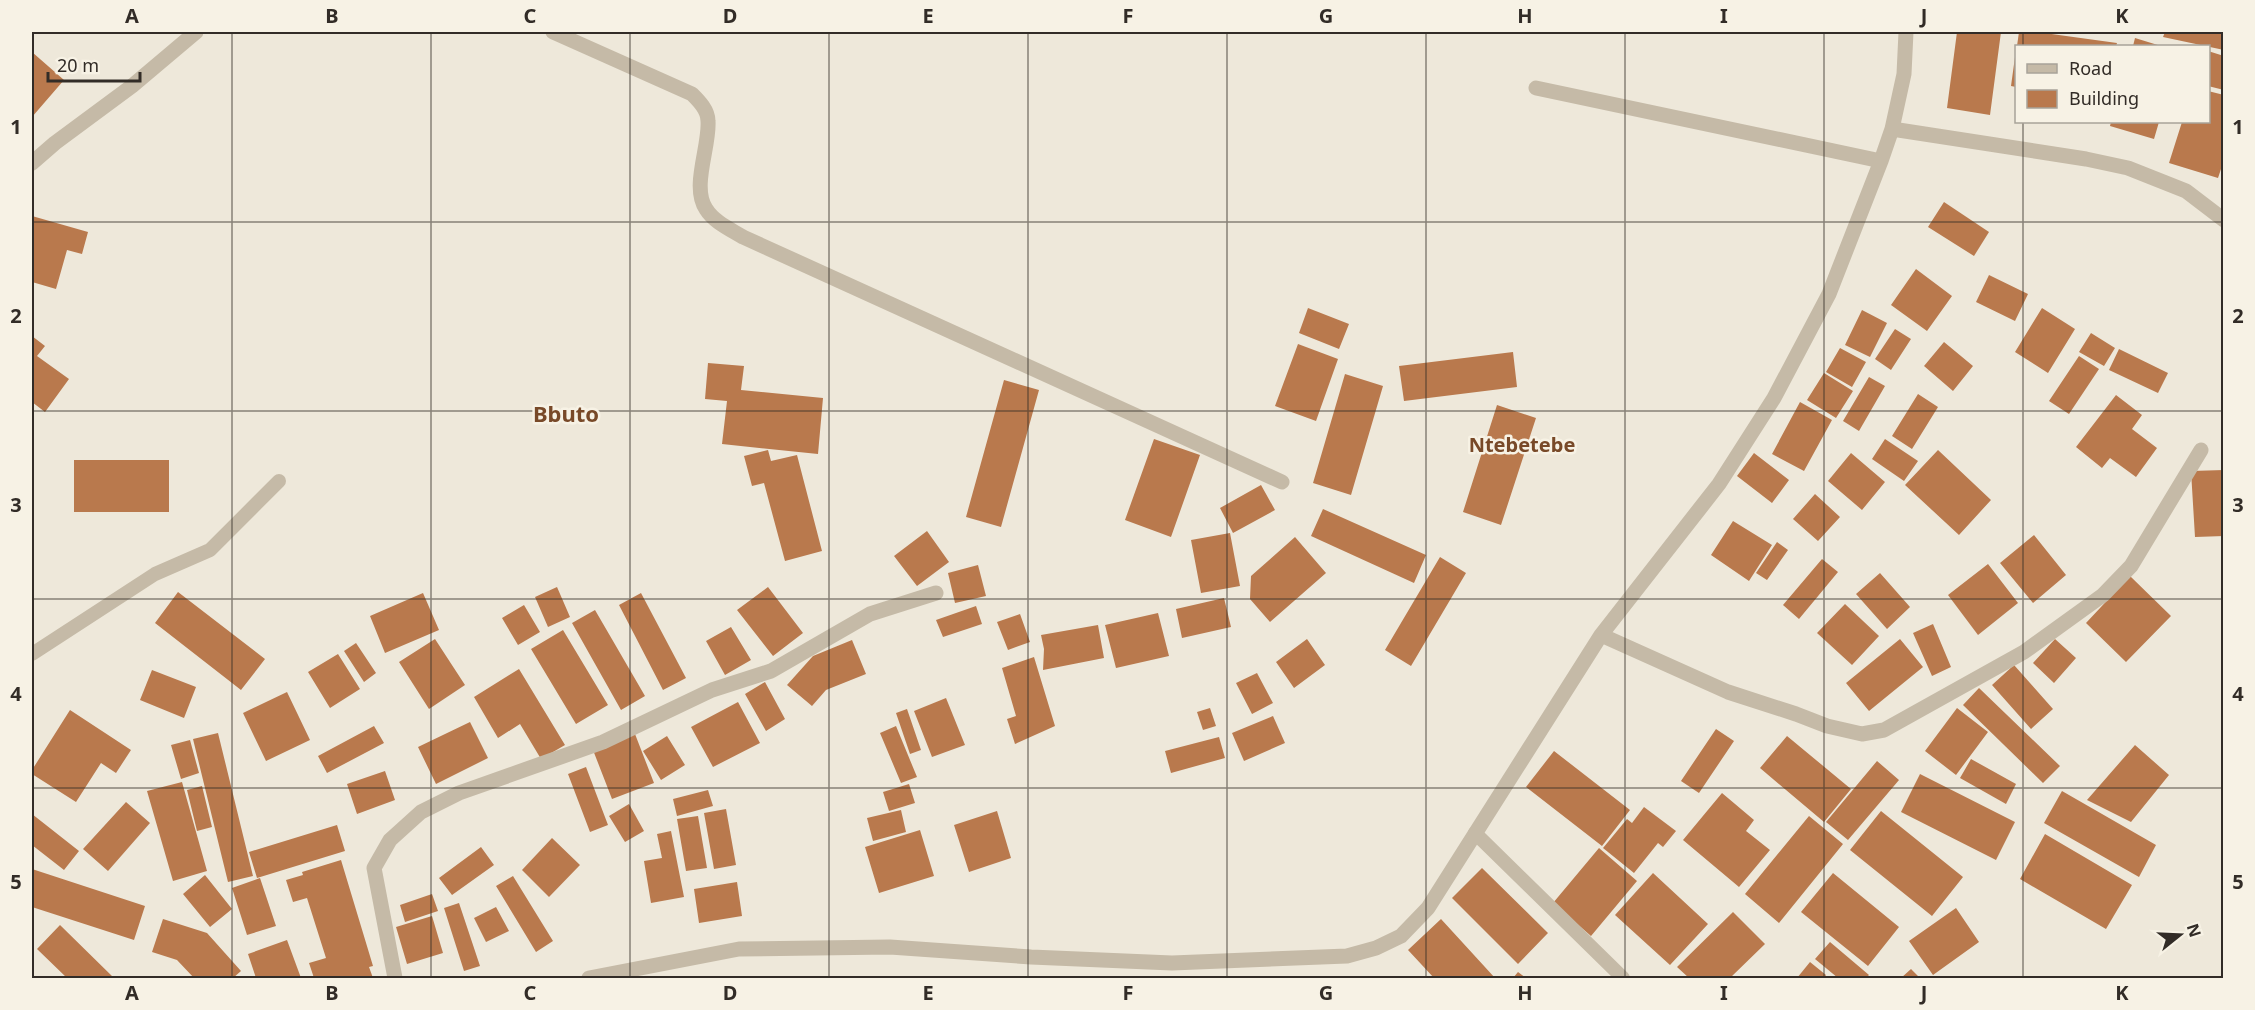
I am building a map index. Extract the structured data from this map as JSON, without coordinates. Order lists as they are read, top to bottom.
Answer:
{
  "districts": ["Bbuto", "Ntebetebe"],
  "legend": ["Road", "Building"],
  "scale_bar": "20 m",
  "north": "right",
  "grid": {
    "columns": [
      "A",
      "B",
      "C",
      "D",
      "E",
      "F",
      "G",
      "H",
      "I",
      "J",
      "K"
    ],
    "rows": [
      "1",
      "2",
      "3",
      "4",
      "5"
    ]
  }
}
